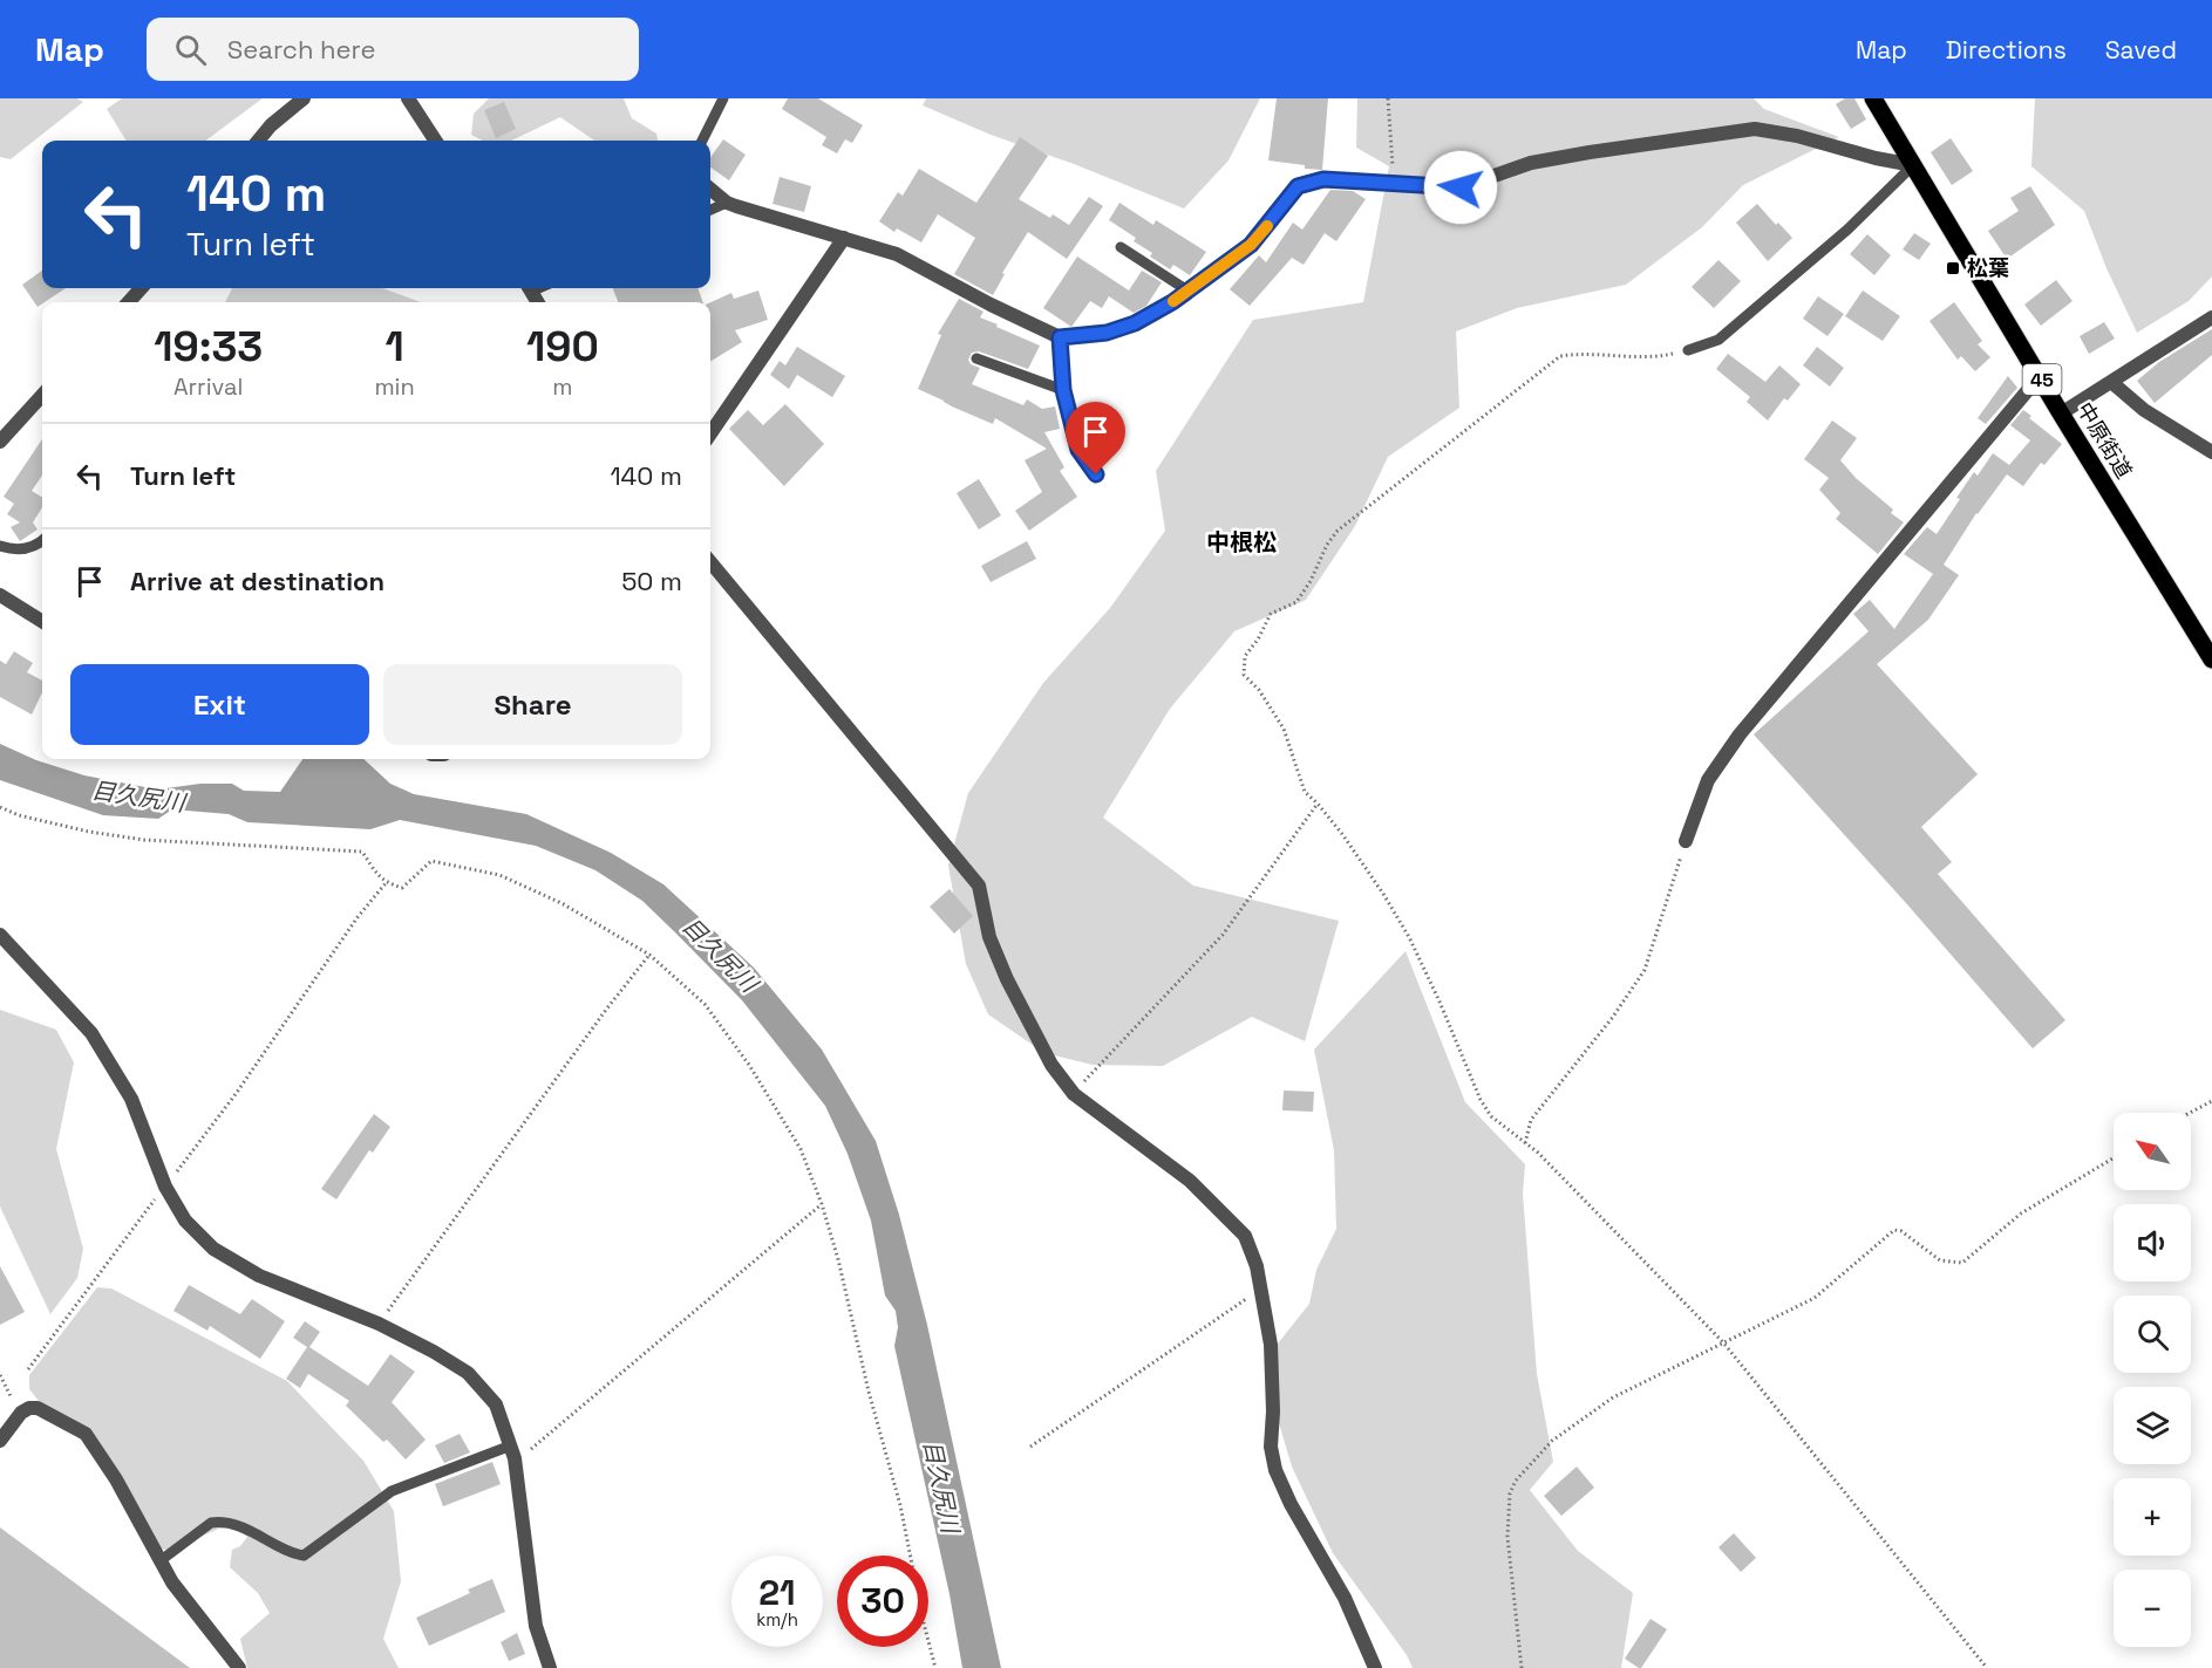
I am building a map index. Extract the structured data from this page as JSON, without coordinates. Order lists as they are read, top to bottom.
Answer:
{
  "streets": {
    "main road": ["45", "中原街道"]
  },
  "districts": ["中根松"],
  "water": ["目久尻川"],
  "places": {
    "transit": ["松葉"]
  },
  "north": "top left",
  "page": {
    "header": "Map",
    "search": "Search here",
    "nav": ["Map", "Directions", "Saved"],
    "turn": ["140 m", "Turn left"],
    "eta": [
      "19:33",
      "Arrival",
      "1",
      "min",
      "190",
      "m"
    ],
    "list": [
      {
        "name": "Turn left",
        "value": "140 m"
      },
      {
        "name": "Arrive at destination",
        "value": "50 m"
      }
    ],
    "buttons": ["Exit", "Share"],
    "map_buttons": ["+", "−"],
    "speed": "21 km/h",
    "limit": "30"
  }
}
